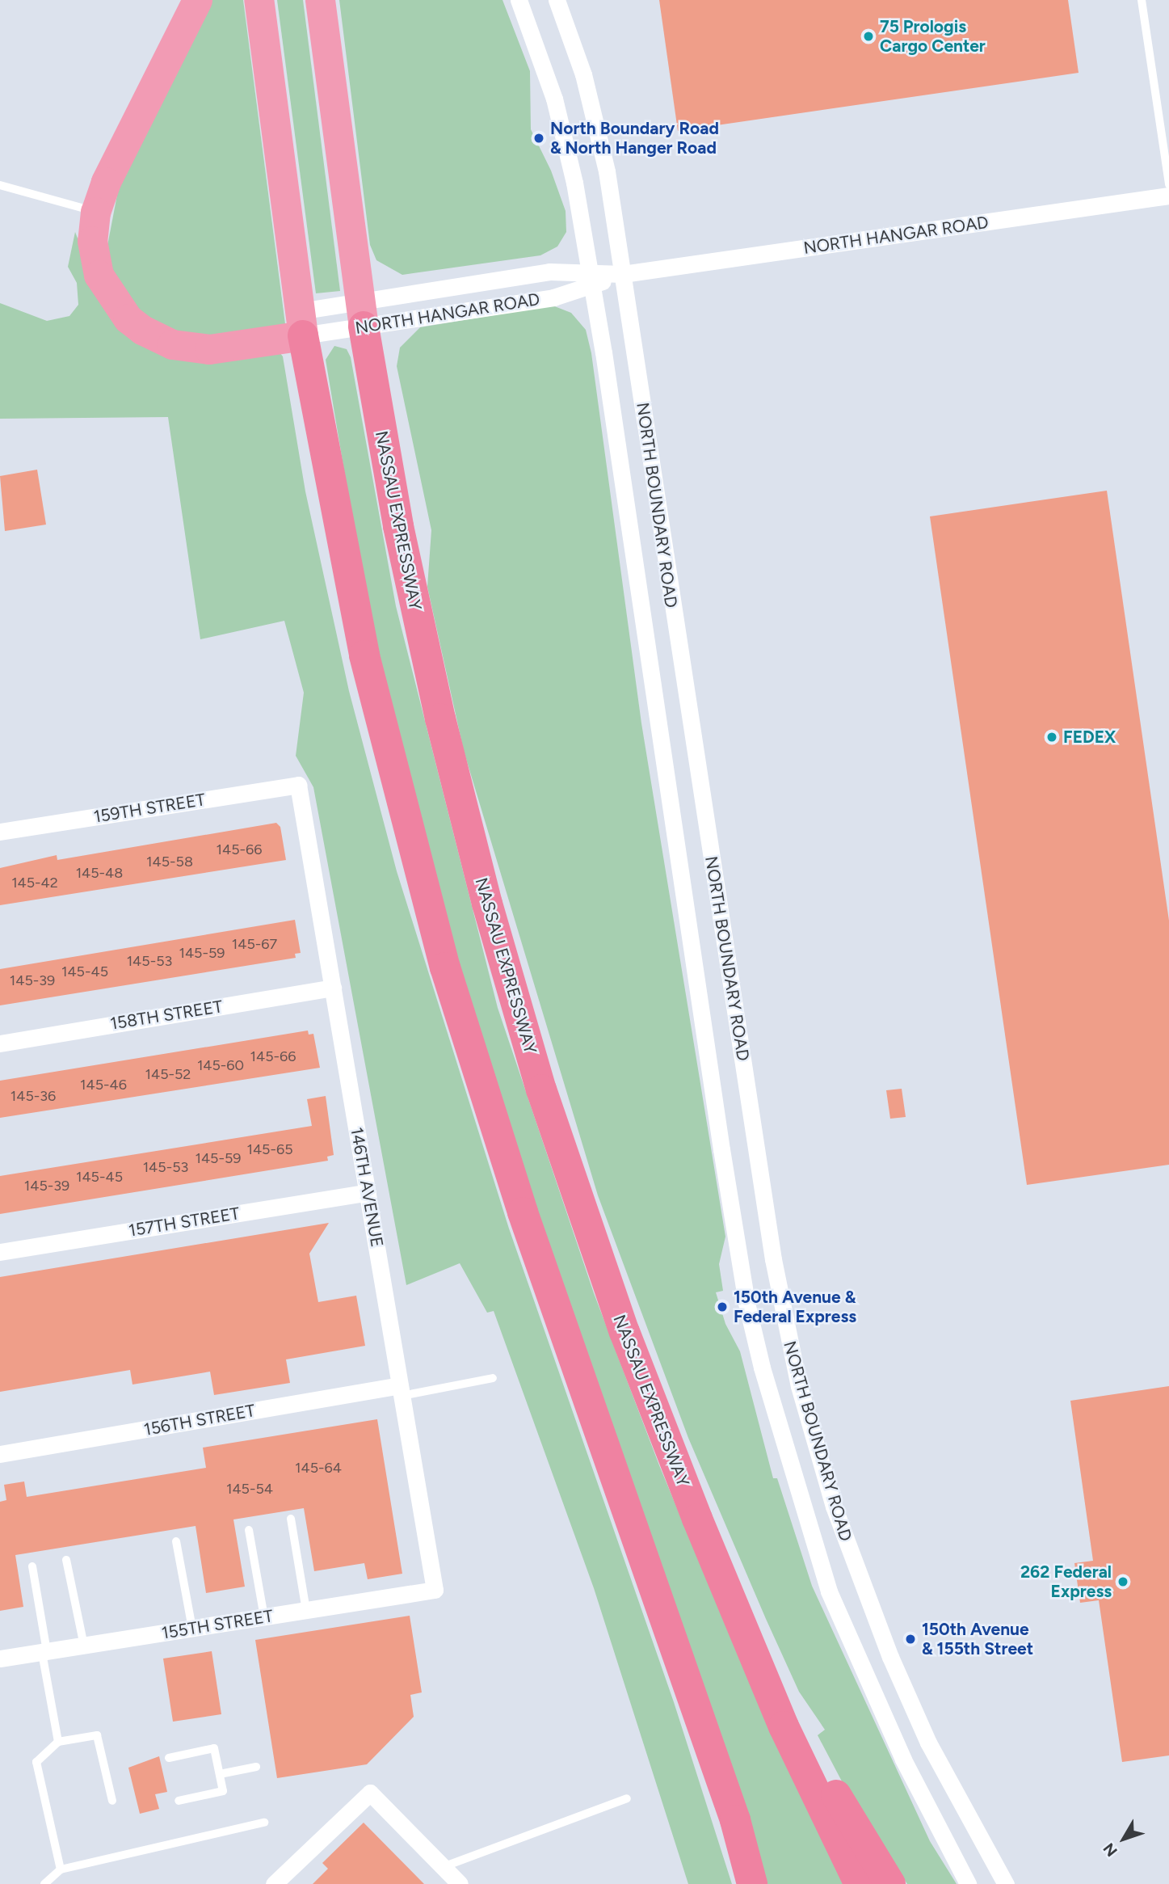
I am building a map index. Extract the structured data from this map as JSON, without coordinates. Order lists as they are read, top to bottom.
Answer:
{
  "streets": {
    "highway": ["NASSAU EXPRESSWAY"],
    "street": [
      "NORTH HANGAR ROAD",
      "NORTH BOUNDARY ROAD",
      "159TH STREET",
      "158TH STREET",
      "146TH AVENUE",
      "157TH STREET",
      "156TH STREET",
      "155TH STREET"
    ]
  },
  "crossings": [
    ["NORTH HANGAR ROAD", "NORTH BOUNDARY ROAD"],
    ["NORTH HANGAR ROAD", "NASSAU EXPRESSWAY"],
    ["159TH STREET", "146TH AVENUE"],
    ["158TH STREET", "146TH AVENUE"],
    ["146TH AVENUE", "157TH STREET"],
    ["146TH AVENUE", "156TH STREET"],
    ["146TH AVENUE", "155TH STREET"]
  ],
  "places": [
    "75 Prologis Cargo Center",
    "North Boundary Road & North Hanger Road",
    "FEDEX",
    "150th Avenue & Federal Express",
    "262 Federal Express",
    "150th Avenue & 155th Street"
  ],
  "house_numbers": [
    "145-66",
    "145-58",
    "145-48",
    "145-42",
    "145-67",
    "145-59",
    "145-53",
    "145-45",
    "145-39",
    "145-66",
    "145-60",
    "145-52",
    "145-46",
    "145-36",
    "145-65",
    "145-59",
    "145-53",
    "145-45",
    "145-39",
    "145-64",
    "145-54"
  ],
  "north": "bottom left"
}
